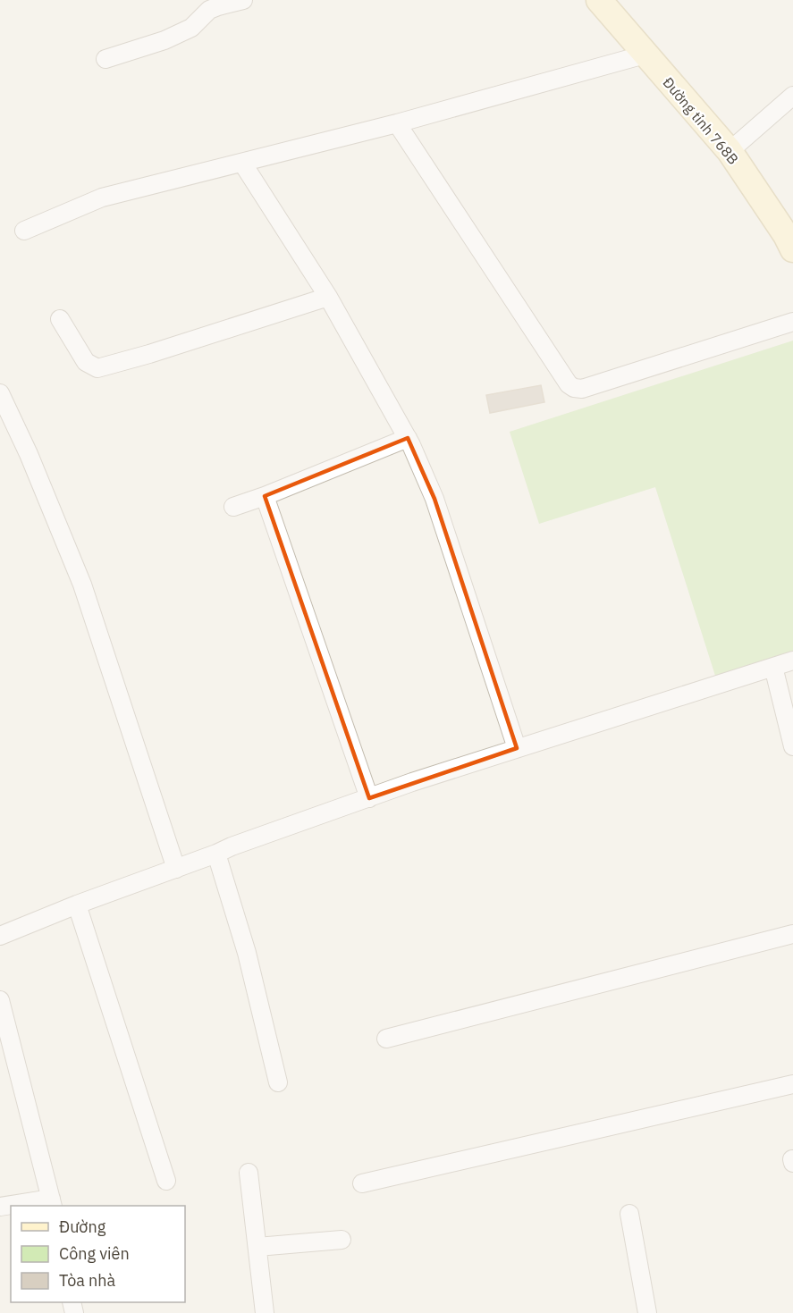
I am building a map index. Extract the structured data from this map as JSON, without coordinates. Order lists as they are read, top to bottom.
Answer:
{
  "streets": {
    "street": ["Đường tỉnh 768B"]
  },
  "legend": ["Đường", "Công viên", "Tòa nhà"]
}
